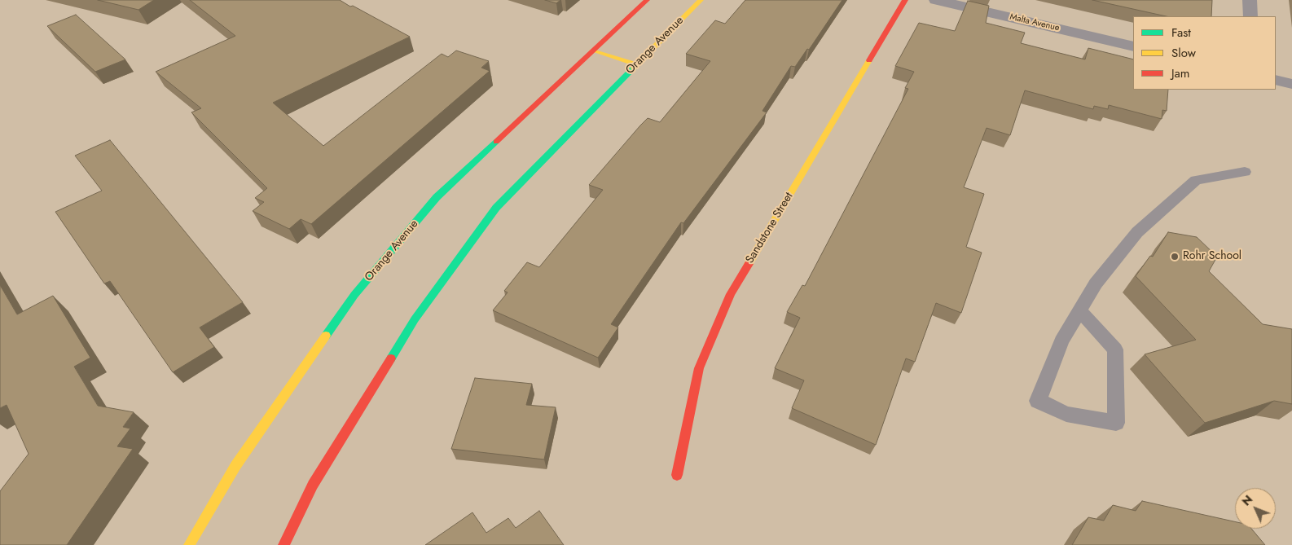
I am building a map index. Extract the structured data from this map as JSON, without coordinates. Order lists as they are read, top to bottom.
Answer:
{
  "streets": {
    "main road": ["Orange Avenue", "Sandstone Street"],
    "street": ["Malta Avenue"]
  },
  "places": ["Rohr School"],
  "legend": ["Fast", "Slow", "Jam"],
  "north": "top left"
}
